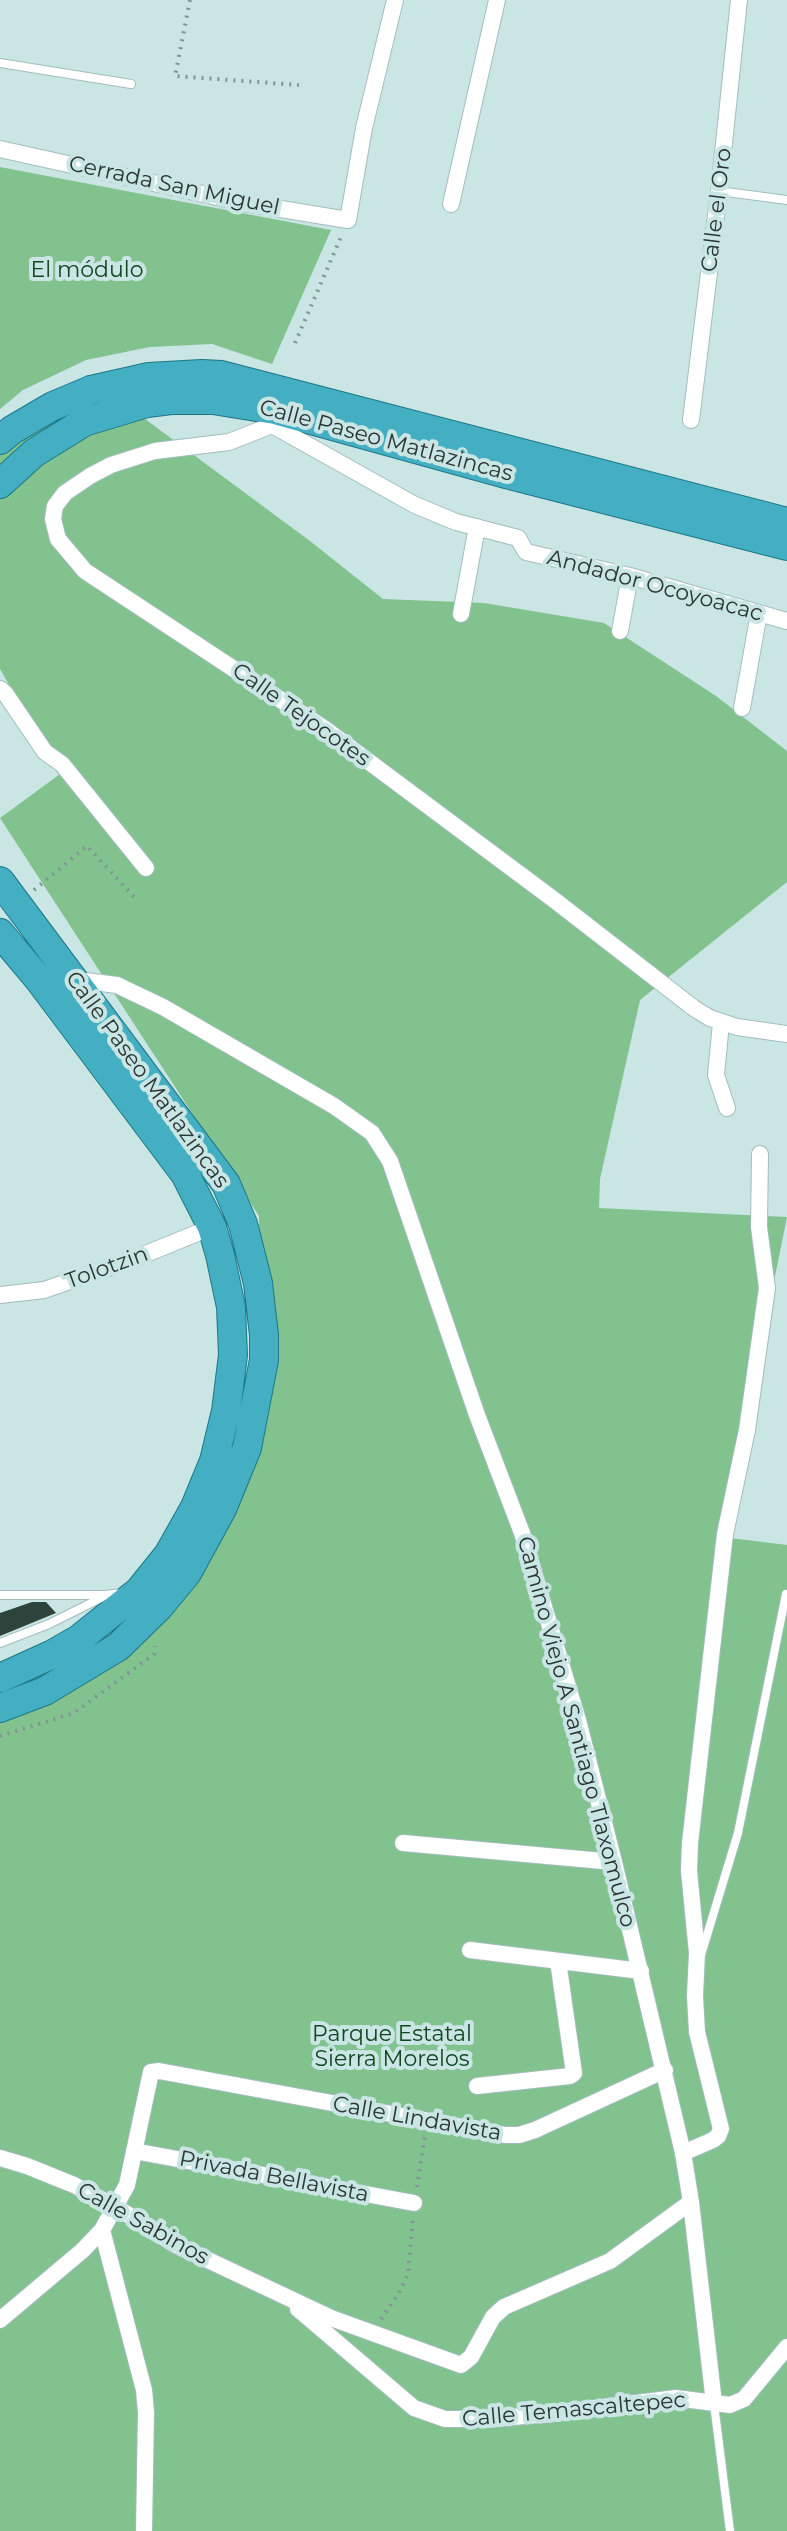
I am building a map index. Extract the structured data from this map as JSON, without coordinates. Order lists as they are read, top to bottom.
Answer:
{
  "streets": {
    "highway": ["Calle Paseo Matlazincas"],
    "street": [
      "Cerrada San Miguel",
      "Calle el Oro",
      "Andador Ocoyoacac",
      "Calle Tejocotes",
      "Tolotzin",
      "Camino Viejo A Santiago Tlaxomulco",
      "Calle Lindavista",
      "Privada Bellavista",
      "Calle Sabinos",
      "Calle Temascaltepec"
    ]
  },
  "crossings": [
    ["Calle Paseo Matlazincas", "Andador Ocoyoacac"],
    ["Calle Paseo Matlazincas", "Calle Tejocotes"],
    ["Calle Paseo Matlazincas", "Tolotzin"],
    ["Calle Paseo Matlazincas", "Camino Viejo A Santiago Tlaxomulco"],
    ["Andador Ocoyoacac", "Calle Tejocotes"],
    ["Camino Viejo A Santiago Tlaxomulco", "Calle Lindavista"],
    ["Camino Viejo A Santiago Tlaxomulco", "Calle Temascaltepec"],
    ["Calle Lindavista", "Privada Bellavista"],
    ["Calle Sabinos", "Calle Temascaltepec"]
  ],
  "parks": ["El módulo", "Parque Estatal Sierra Morelos"]
}
